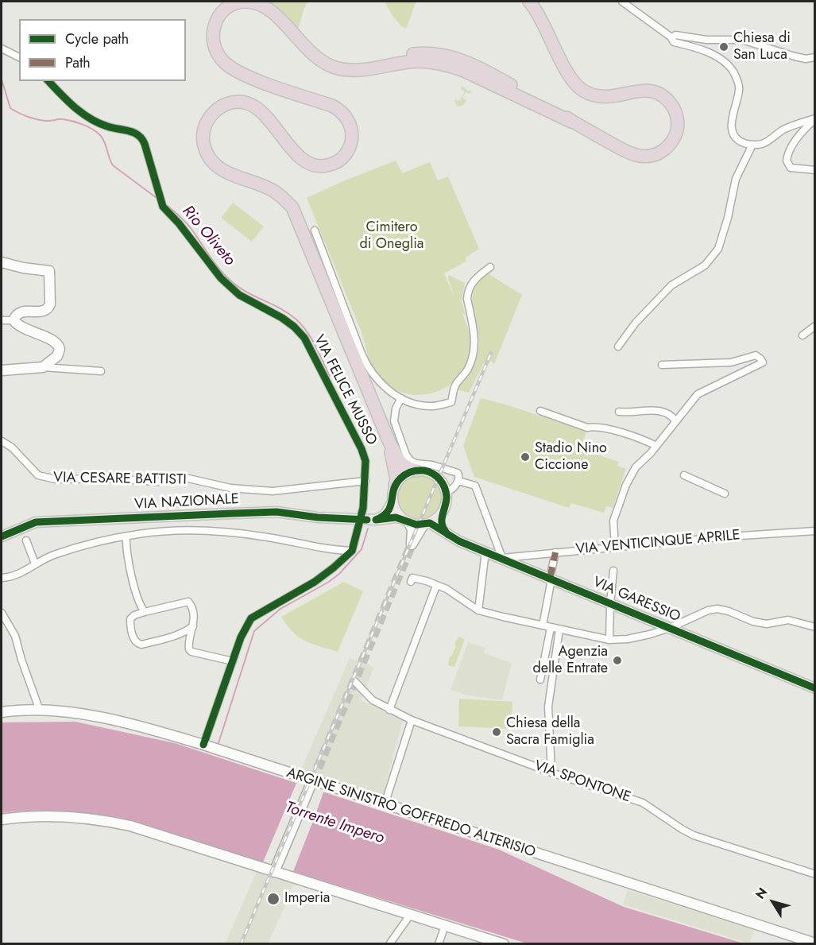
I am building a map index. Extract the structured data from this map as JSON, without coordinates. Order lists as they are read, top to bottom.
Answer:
{
  "streets": {
    "main road": ["VIA NAZIONALE", "VIA GARESSIO", "ARGINE SINISTRO GOFFREDO ALTERISIO"],
    "street": [
      "VIA FELICE MUSSO",
      "VIA CESARE BATTISTI",
      "VIA VENTICINQUE APRILE",
      "VIA SPONTONE"
    ]
  },
  "crossings": [
    ["VIA FELICE MUSSO", "VIA CESARE BATTISTI"],
    ["VIA FELICE MUSSO", "VIA NAZIONALE"],
    ["VIA NAZIONALE", "VIA GARESSIO"],
    ["VIA VENTICINQUE APRILE", "VIA GARESSIO"]
  ],
  "water": ["Rio Oliveto", "Torrente Impero"],
  "parks": ["Cimitero di Oneglia"],
  "places": [
    "Chiesa di San Luca",
    "Stadio Nino Ciccione",
    "Agenzia delle Entrate",
    "Chiesa della Sacra Famiglia",
    "Imperia"
  ],
  "legend": ["Cycle path", "Path"],
  "north": "top left"
}
